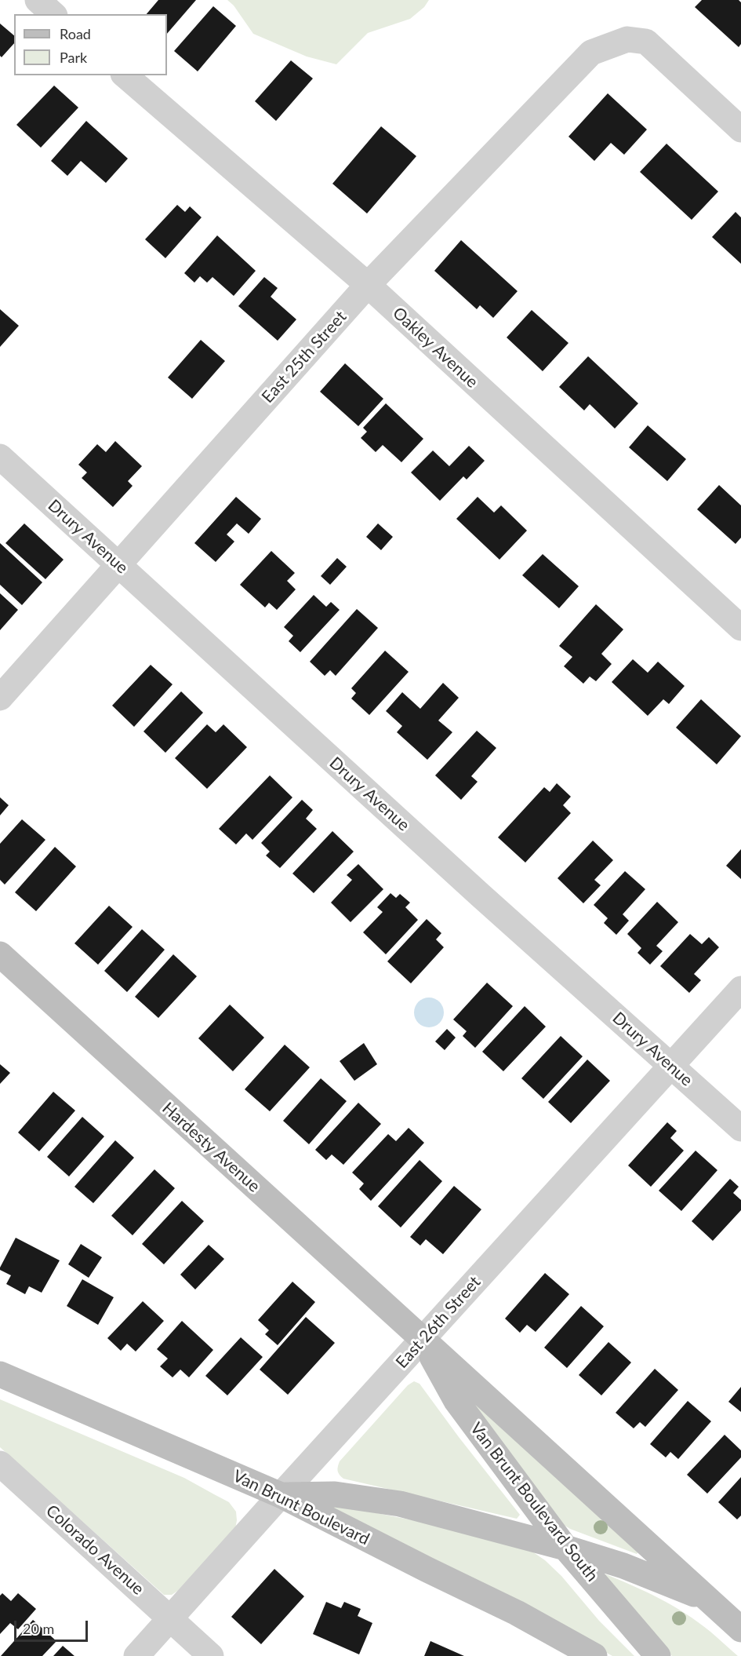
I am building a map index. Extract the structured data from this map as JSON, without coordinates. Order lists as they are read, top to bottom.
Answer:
{
  "streets": {
    "main road": ["Hardesty Avenue", "Van Brunt Boulevard South", "Van Brunt Boulevard"],
    "street": [
      "Oakley Avenue",
      "East 25th Street",
      "Drury Avenue",
      "East 26th Street",
      "Colorado Avenue"
    ]
  },
  "crossings": [
    ["Oakley Avenue", "East 25th Street"],
    ["East 25th Street", "Drury Avenue"],
    ["Drury Avenue", "East 26th Street"],
    ["Hardesty Avenue", "East 26th Street"],
    ["Hardesty Avenue", "Van Brunt Boulevard South"],
    ["East 26th Street", "Van Brunt Boulevard South"],
    ["East 26th Street", "Van Brunt Boulevard"],
    ["East 26th Street", "Colorado Avenue"]
  ],
  "legend": ["Road", "Park"],
  "scale_bar": "20 m"
}
